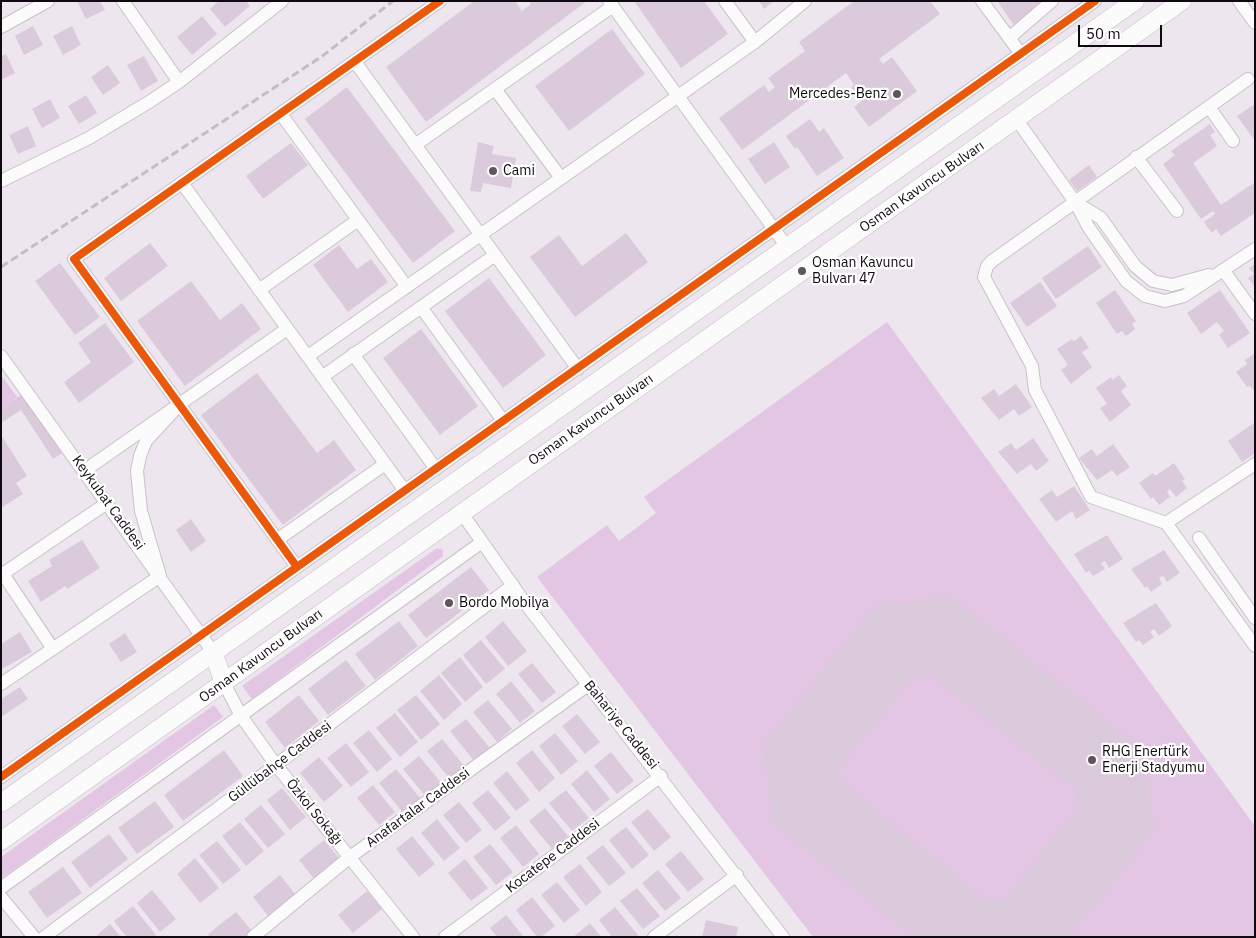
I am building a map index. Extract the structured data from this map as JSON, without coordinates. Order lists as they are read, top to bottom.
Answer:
{
  "streets": {
    "highway": ["Osman Kavuncu Bulvarı"],
    "street": [
      "Keykubat Caddesi",
      "Bahariye Caddesi",
      "Güllübahçe Caddesi",
      "Anafartalar Caddesi",
      "Özkol Sokağı",
      "Kocatepe Caddesi"
    ]
  },
  "crossings": [
    ["Osman Kavuncu Bulvarı", "Keykubat Caddesi"],
    ["Osman Kavuncu Bulvarı", "Bahariye Caddesi"],
    ["Osman Kavuncu Bulvarı", "Özkol Sokağı"],
    ["Bahariye Caddesi", "Güllübahçe Caddesi"],
    ["Bahariye Caddesi", "Anafartalar Caddesi"],
    ["Bahariye Caddesi", "Kocatepe Caddesi"],
    ["Güllübahçe Caddesi", "Özkol Sokağı"],
    ["Anafartalar Caddesi", "Özkol Sokağı"]
  ],
  "places": [
    "Mercedes-Benz",
    "Cami",
    "Osman Kavuncu Bulvarı 47",
    "Bordo Mobilya",
    "RHG Enertürk Enerji Stadyumu"
  ],
  "scale_bar": "50 m"
}
